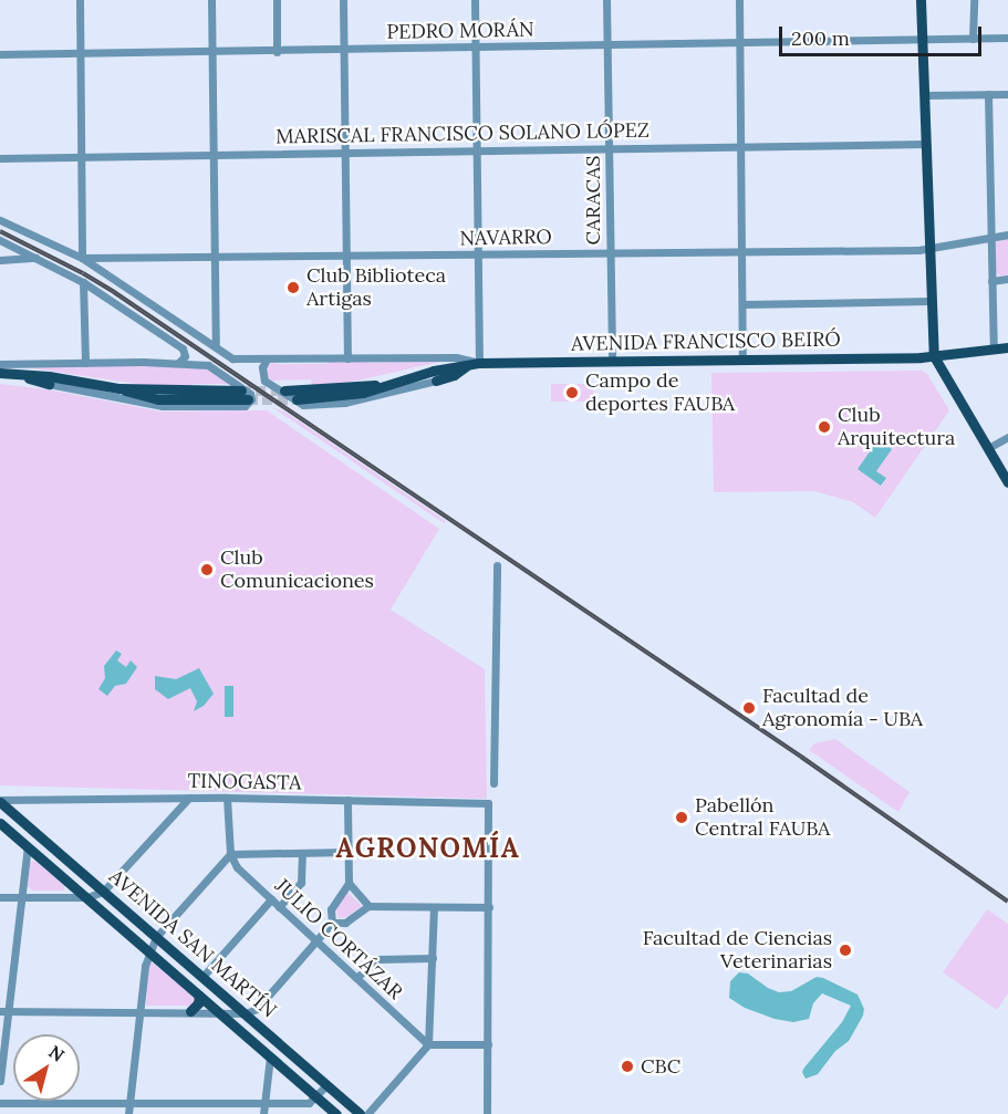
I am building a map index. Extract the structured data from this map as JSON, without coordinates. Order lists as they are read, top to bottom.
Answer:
{
  "streets": {
    "main road": ["AVENIDA FRANCISCO BEIRÓ", "AVENIDA SAN MARTÍN"],
    "street": [
      "PEDRO MORÁN",
      "MARISCAL FRANCISCO SOLANO LÓPEZ",
      "CARACAS",
      "NAVARRO",
      "TINOGASTA",
      "JULIO CORTÁZAR"
    ]
  },
  "crossings": [
    ["PEDRO MORÁN", "CARACAS"],
    ["MARISCAL FRANCISCO SOLANO LÓPEZ", "CARACAS"],
    ["CARACAS", "NAVARRO"],
    ["CARACAS", "AVENIDA FRANCISCO BEIRÓ"],
    ["TINOGASTA", "AVENIDA SAN MARTÍN"]
  ],
  "districts": ["AGRONOMÍA"],
  "places": [
    "Club Biblioteca Artigas",
    "Campo de deportes FAUBA",
    "Club Arquitectura",
    "Club Comunicaciones",
    "Facultad de Agronomía - UBA",
    "Pabellón Central FAUBA",
    "Facultad de Ciencias Veterinarias",
    "CBC"
  ],
  "scale_bar": "200 m",
  "north": "top right"
}
